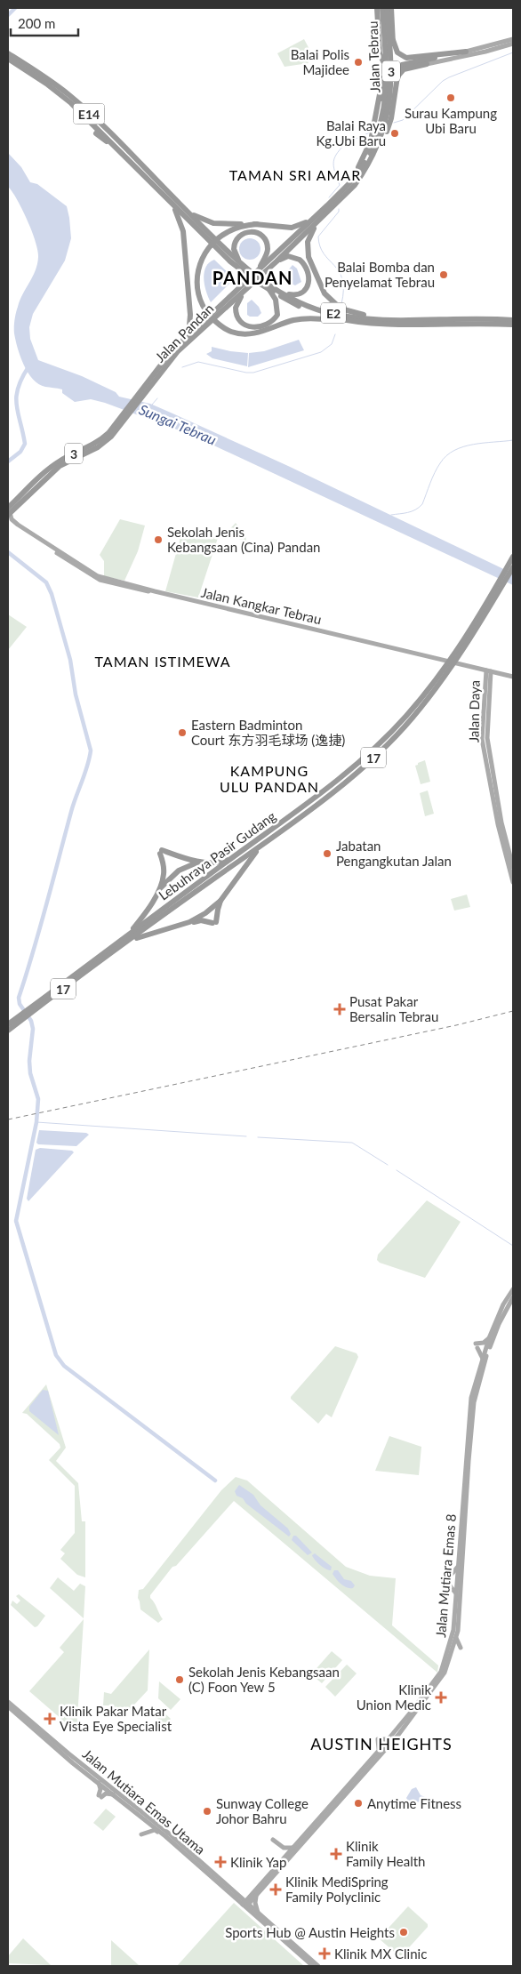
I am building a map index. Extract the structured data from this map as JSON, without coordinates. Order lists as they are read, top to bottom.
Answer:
{
  "streets": {
    "highway": [
      "Jalan Tebrau",
      "3",
      "E14",
      "E2",
      "Jalan Pandan",
      "17",
      "Lebuhraya Pasir Gudang"
    ],
    "main road": [
      "Jalan Kangkar Tebrau",
      "Jalan Daya",
      "Jalan Mutiara Emas 8",
      "Jalan Mutiara Emas Utama"
    ]
  },
  "crossings": [
    ["Jalan Tebrau", "Jalan Pandan"],
    ["E14", "E2"],
    ["Jalan Pandan", "Jalan Kangkar Tebrau"],
    ["Jalan Kangkar Tebrau", "Jalan Daya"],
    ["Jalan Mutiara Emas 8", "Jalan Mutiara Emas Utama"]
  ],
  "districts": [
    "TAMAN SRI AMAR",
    "PANDAN",
    "TAMAN ISTIMEWA",
    "KAMPUNG ULU PANDAN",
    "AUSTIN HEIGHTS"
  ],
  "water": ["Sungai Tebrau"],
  "places": {
    "other": [
      "Balai Polis Majidee",
      "Surau Kampung Ubi Baru",
      "Balai Raya Kg.Ubi Baru",
      "Balai Bomba dan Penyelamat Tebrau",
      "Sekolah Jenis Kebangsaan (Cina) Pandan",
      "Eastern Badminton Court 东方羽毛球场 (逸捷)",
      "Jabatan Pengangkutan Jalan",
      "Sekolah Jenis Kebangsaan (C) Foon Yew 5",
      "Anytime Fitness",
      "Sunway College Johor Bahru",
      "Sports Hub @ Austin Heights"
    ],
    "health": [
      "Pusat Pakar Bersalin Tebrau",
      "Klinik Union Medic",
      "Klinik Pakar Matar Vista Eye Specialist",
      "Klinik Family Health",
      "Klinik Yap",
      "Klinik MediSpring Family Polyclinic",
      "Klinik MX Clinic"
    ]
  },
  "scale_bar": "200 m"
}
